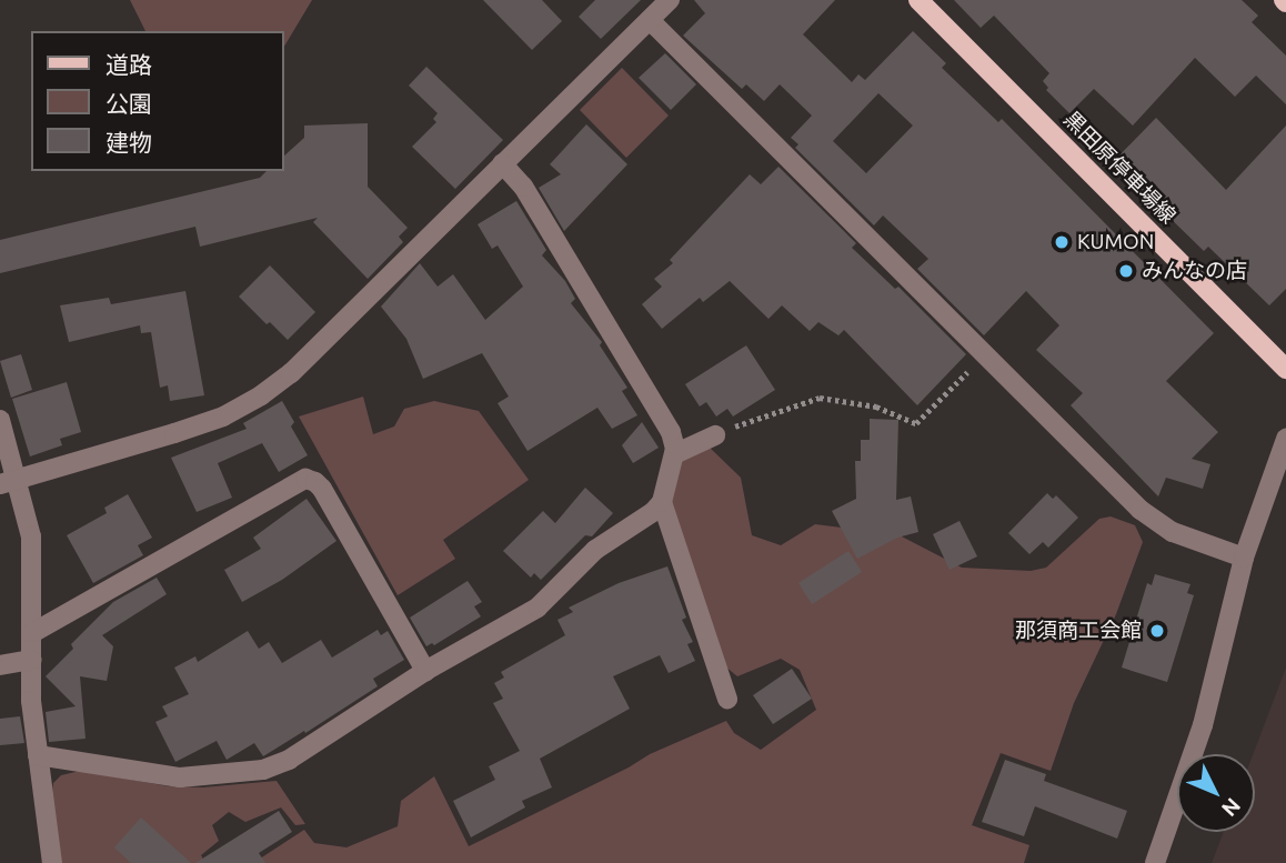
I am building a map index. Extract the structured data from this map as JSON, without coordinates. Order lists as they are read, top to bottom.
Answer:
{
  "streets": {
    "main road": ["黒田原停車場線"]
  },
  "places": ["KUMON", "みんなの店", "那須商工会館"],
  "legend": ["道路", "公園", "建物"],
  "north": "bottom right"
}
